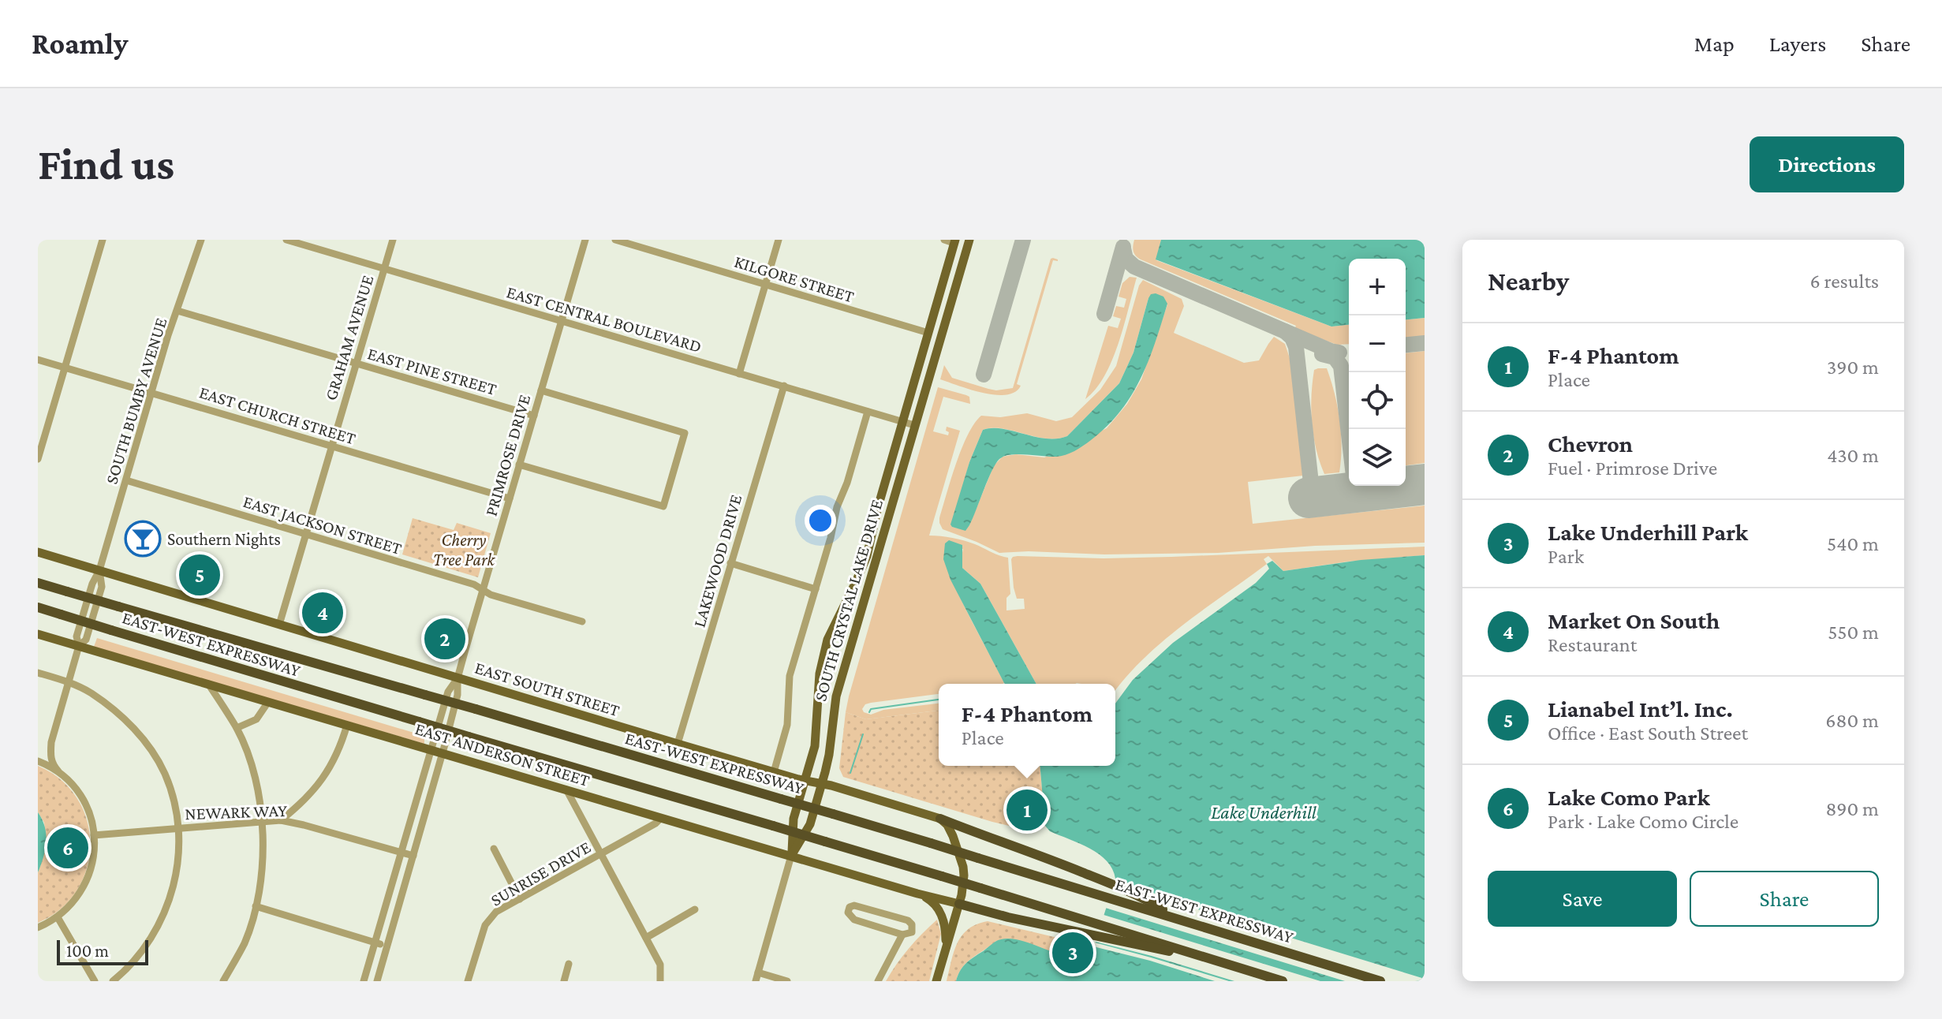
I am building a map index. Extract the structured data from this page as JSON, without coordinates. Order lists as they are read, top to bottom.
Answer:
{
  "streets": {
    "highway": ["EAST-WEST EXPRESSWAY"],
    "main road": ["SOUTH CRYSTAL LAKE DRIVE", "EAST SOUTH STREET", "EAST ANDERSON STREET"],
    "street": [
      "KILGORE STREET",
      "EAST CENTRAL BOULEVARD",
      "GRAHAM AVENUE",
      "EAST PINE STREET",
      "SOUTH BUMBY AVENUE",
      "EAST CHURCH STREET",
      "PRIMROSE DRIVE",
      "EAST JACKSON STREET",
      "LAKEWOOD DRIVE",
      "NEWARK WAY",
      "SUNRISE DRIVE"
    ]
  },
  "crossings": [
    ["KILGORE STREET", "SOUTH CRYSTAL LAKE DRIVE"],
    ["EAST CENTRAL BOULEVARD", "GRAHAM AVENUE"],
    ["EAST CENTRAL BOULEVARD", "PRIMROSE DRIVE"],
    ["EAST CENTRAL BOULEVARD", "LAKEWOOD DRIVE"],
    ["EAST CENTRAL BOULEVARD", "SOUTH CRYSTAL LAKE DRIVE"],
    ["GRAHAM AVENUE", "EAST PINE STREET"],
    ["GRAHAM AVENUE", "EAST CHURCH STREET"],
    ["GRAHAM AVENUE", "EAST JACKSON STREET"],
    ["GRAHAM AVENUE", "EAST SOUTH STREET"],
    ["EAST PINE STREET", "SOUTH BUMBY AVENUE"],
    ["EAST PINE STREET", "PRIMROSE DRIVE"],
    ["SOUTH BUMBY AVENUE", "EAST CHURCH STREET"],
    ["SOUTH BUMBY AVENUE", "EAST JACKSON STREET"],
    ["SOUTH BUMBY AVENUE", "EAST SOUTH STREET"],
    ["SOUTH BUMBY AVENUE", "EAST ANDERSON STREET"],
    ["EAST CHURCH STREET", "PRIMROSE DRIVE"],
    ["PRIMROSE DRIVE", "EAST JACKSON STREET"],
    ["PRIMROSE DRIVE", "EAST SOUTH STREET"],
    ["PRIMROSE DRIVE", "EAST ANDERSON STREET"],
    ["PRIMROSE DRIVE", "NEWARK WAY"],
    ["LAKEWOOD DRIVE", "EAST SOUTH STREET"],
    ["SOUTH CRYSTAL LAKE DRIVE", "EAST SOUTH STREET"],
    ["SOUTH CRYSTAL LAKE DRIVE", "EAST ANDERSON STREET"],
    ["EAST ANDERSON STREET", "SUNRISE DRIVE"]
  ],
  "water": ["Lake Underhill"],
  "parks": ["Cherry Tree Park"],
  "places": {
    "bar": ["Southern Nights"]
  },
  "scale_bar": "100 m",
  "page": {
    "header": "Roamly",
    "nav": ["Map", "Layers", "Share"],
    "buttons": [
      "Directions",
      ["Save", "Share"]
    ],
    "title": "Find us",
    "heading": ["Nearby", "6 results"],
    "map_buttons": ["+", "−"],
    "list": [
      {
        "mark": "1",
        "name": "F-4 Phantom",
        "note": "Place",
        "value": "390 m"
      },
      {
        "mark": "2",
        "name": "Chevron",
        "note": "Fuel · Primrose Drive",
        "value": "430 m"
      },
      {
        "mark": "3",
        "name": "Lake Underhill Park",
        "note": "Park",
        "value": "540 m"
      },
      {
        "mark": "4",
        "name": "Market On South",
        "note": "Restaurant",
        "value": "550 m"
      },
      {
        "mark": "5",
        "name": "Lianabel Int’l. Inc.",
        "note": "Office · East South Street",
        "value": "680 m"
      },
      {
        "mark": "6",
        "name": "Lake Como Park",
        "note": "Park · Lake Como Circle",
        "value": "890 m"
      }
    ],
    "pins": [
      "5",
      "4",
      "2",
      "1",
      "6",
      "3"
    ],
    "popup": ["F-4 Phantom", "Place"],
    "scale": "100 m"
  }
}
